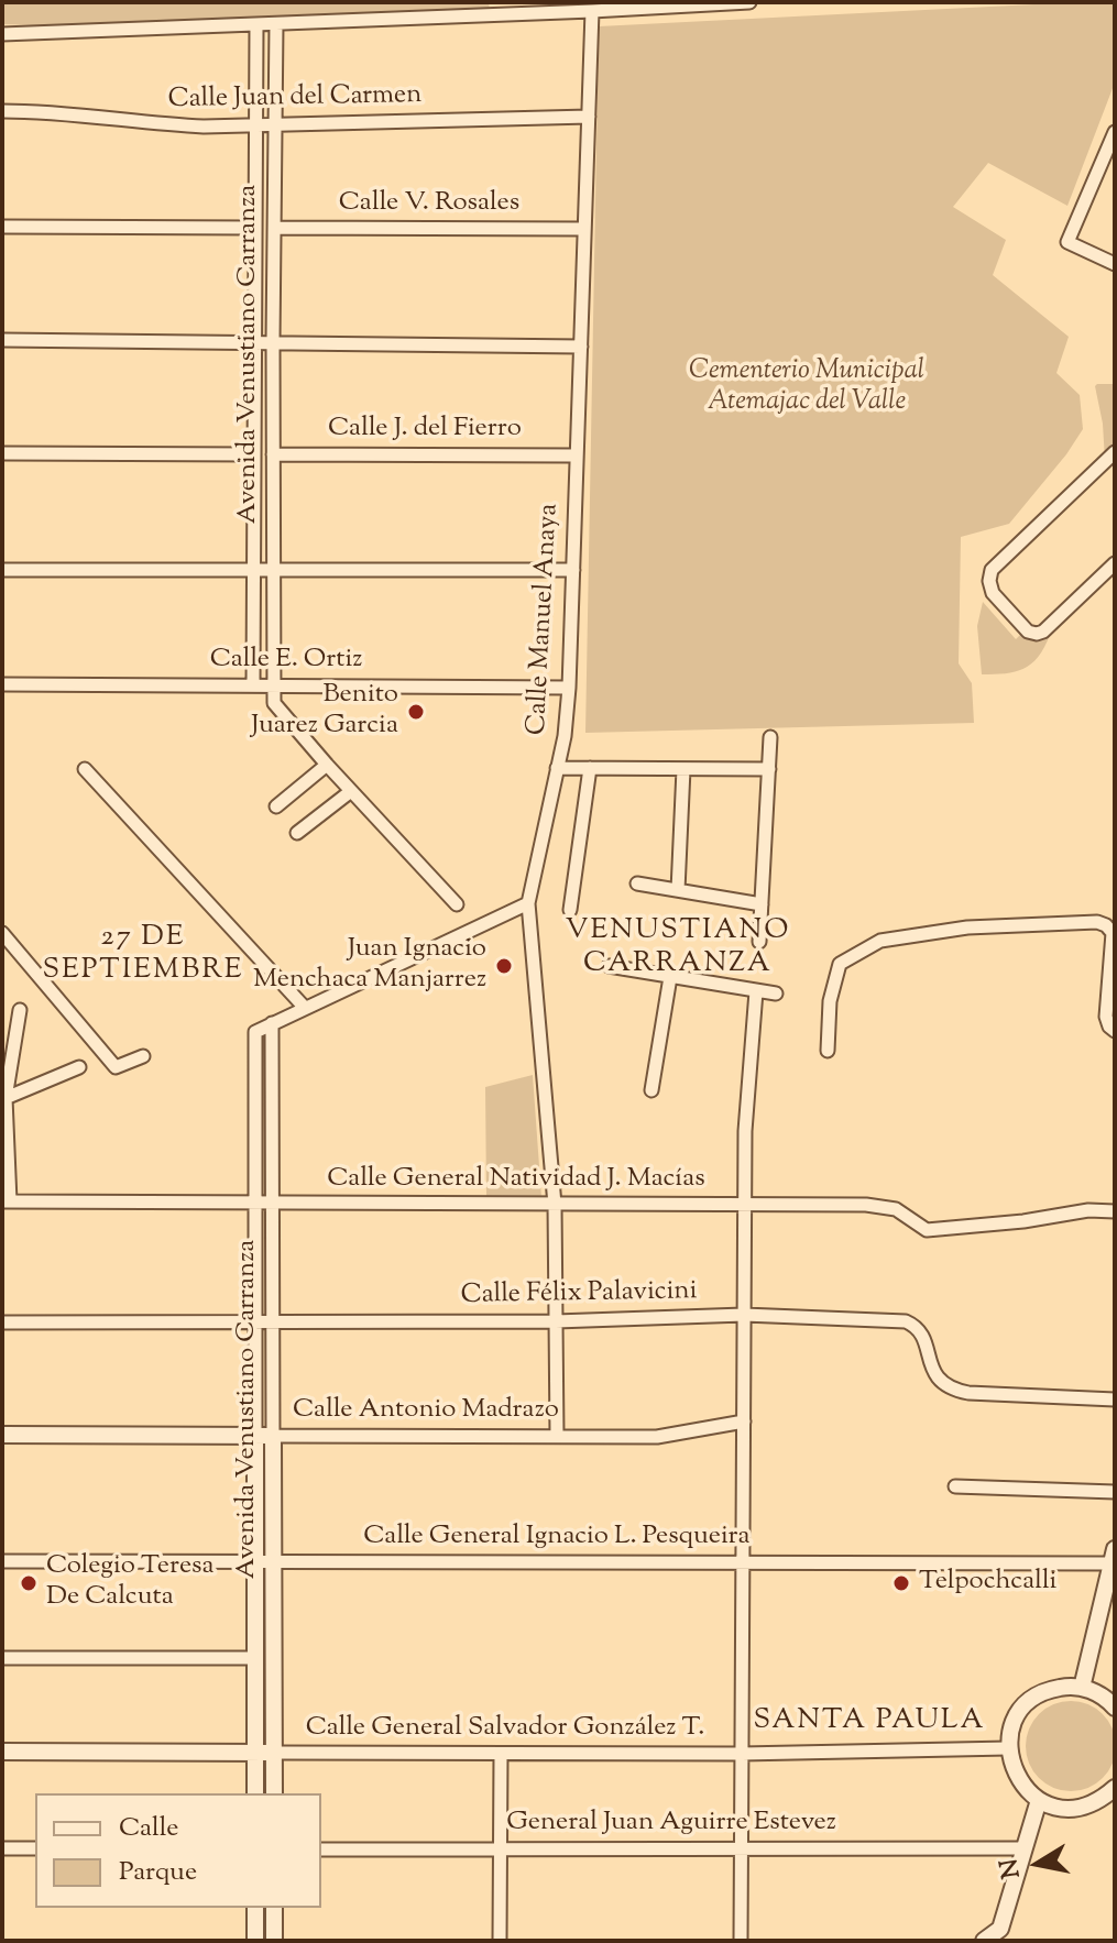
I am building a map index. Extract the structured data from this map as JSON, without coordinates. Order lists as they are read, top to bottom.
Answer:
{
  "streets": {
    "street": [
      "Calle Juan del Carmen",
      "Calle V. Rosales",
      "Avenida Venustiano Carranza",
      "Calle J. del Fierro",
      "Calle Manuel Anaya",
      "Calle E. Ortiz",
      "Calle General Natividad J. Macías",
      "Calle Félix Palavicini",
      "Calle Antonio Madrazo",
      "Calle General Ignacio L. Pesqueira",
      "Calle General Salvador González T.",
      "General Juan Aguirre Estevez"
    ]
  },
  "crossings": [
    ["Calle Juan del Carmen", "Avenida Venustiano Carranza"],
    ["Calle Juan del Carmen", "Calle Manuel Anaya"],
    ["Calle V. Rosales", "Avenida Venustiano Carranza"],
    ["Calle V. Rosales", "Calle Manuel Anaya"],
    ["Avenida Venustiano Carranza", "Calle J. del Fierro"],
    ["Avenida Venustiano Carranza", "Calle E. Ortiz"],
    ["Avenida Venustiano Carranza", "Calle General Natividad J. Macías"],
    ["Avenida Venustiano Carranza", "Calle Félix Palavicini"],
    ["Avenida Venustiano Carranza", "Calle Antonio Madrazo"],
    ["Avenida Venustiano Carranza", "Calle General Ignacio L. Pesqueira"],
    ["Avenida Venustiano Carranza", "Calle General Salvador González T."],
    ["Calle J. del Fierro", "Calle Manuel Anaya"],
    ["Calle Manuel Anaya", "Calle E. Ortiz"],
    ["Calle Manuel Anaya", "Calle General Natividad J. Macías"],
    ["Calle Manuel Anaya", "Calle Félix Palavicini"],
    ["Calle Manuel Anaya", "Calle Antonio Madrazo"]
  ],
  "districts": ["VENUSTIANO CARRANZA", "27 DE SEPTIEMBRE", "SANTA PAULA"],
  "parks": ["Cementerio Municipal Atemajac del Valle"],
  "places": [
    "Benito Juarez Garcia",
    "Juan Ignacio Menchaca Manjarrez",
    "Colegio Teresa De Calcuta",
    "Telpochcalli"
  ],
  "legend": ["Calle", "Parque"],
  "north": "left"
}
